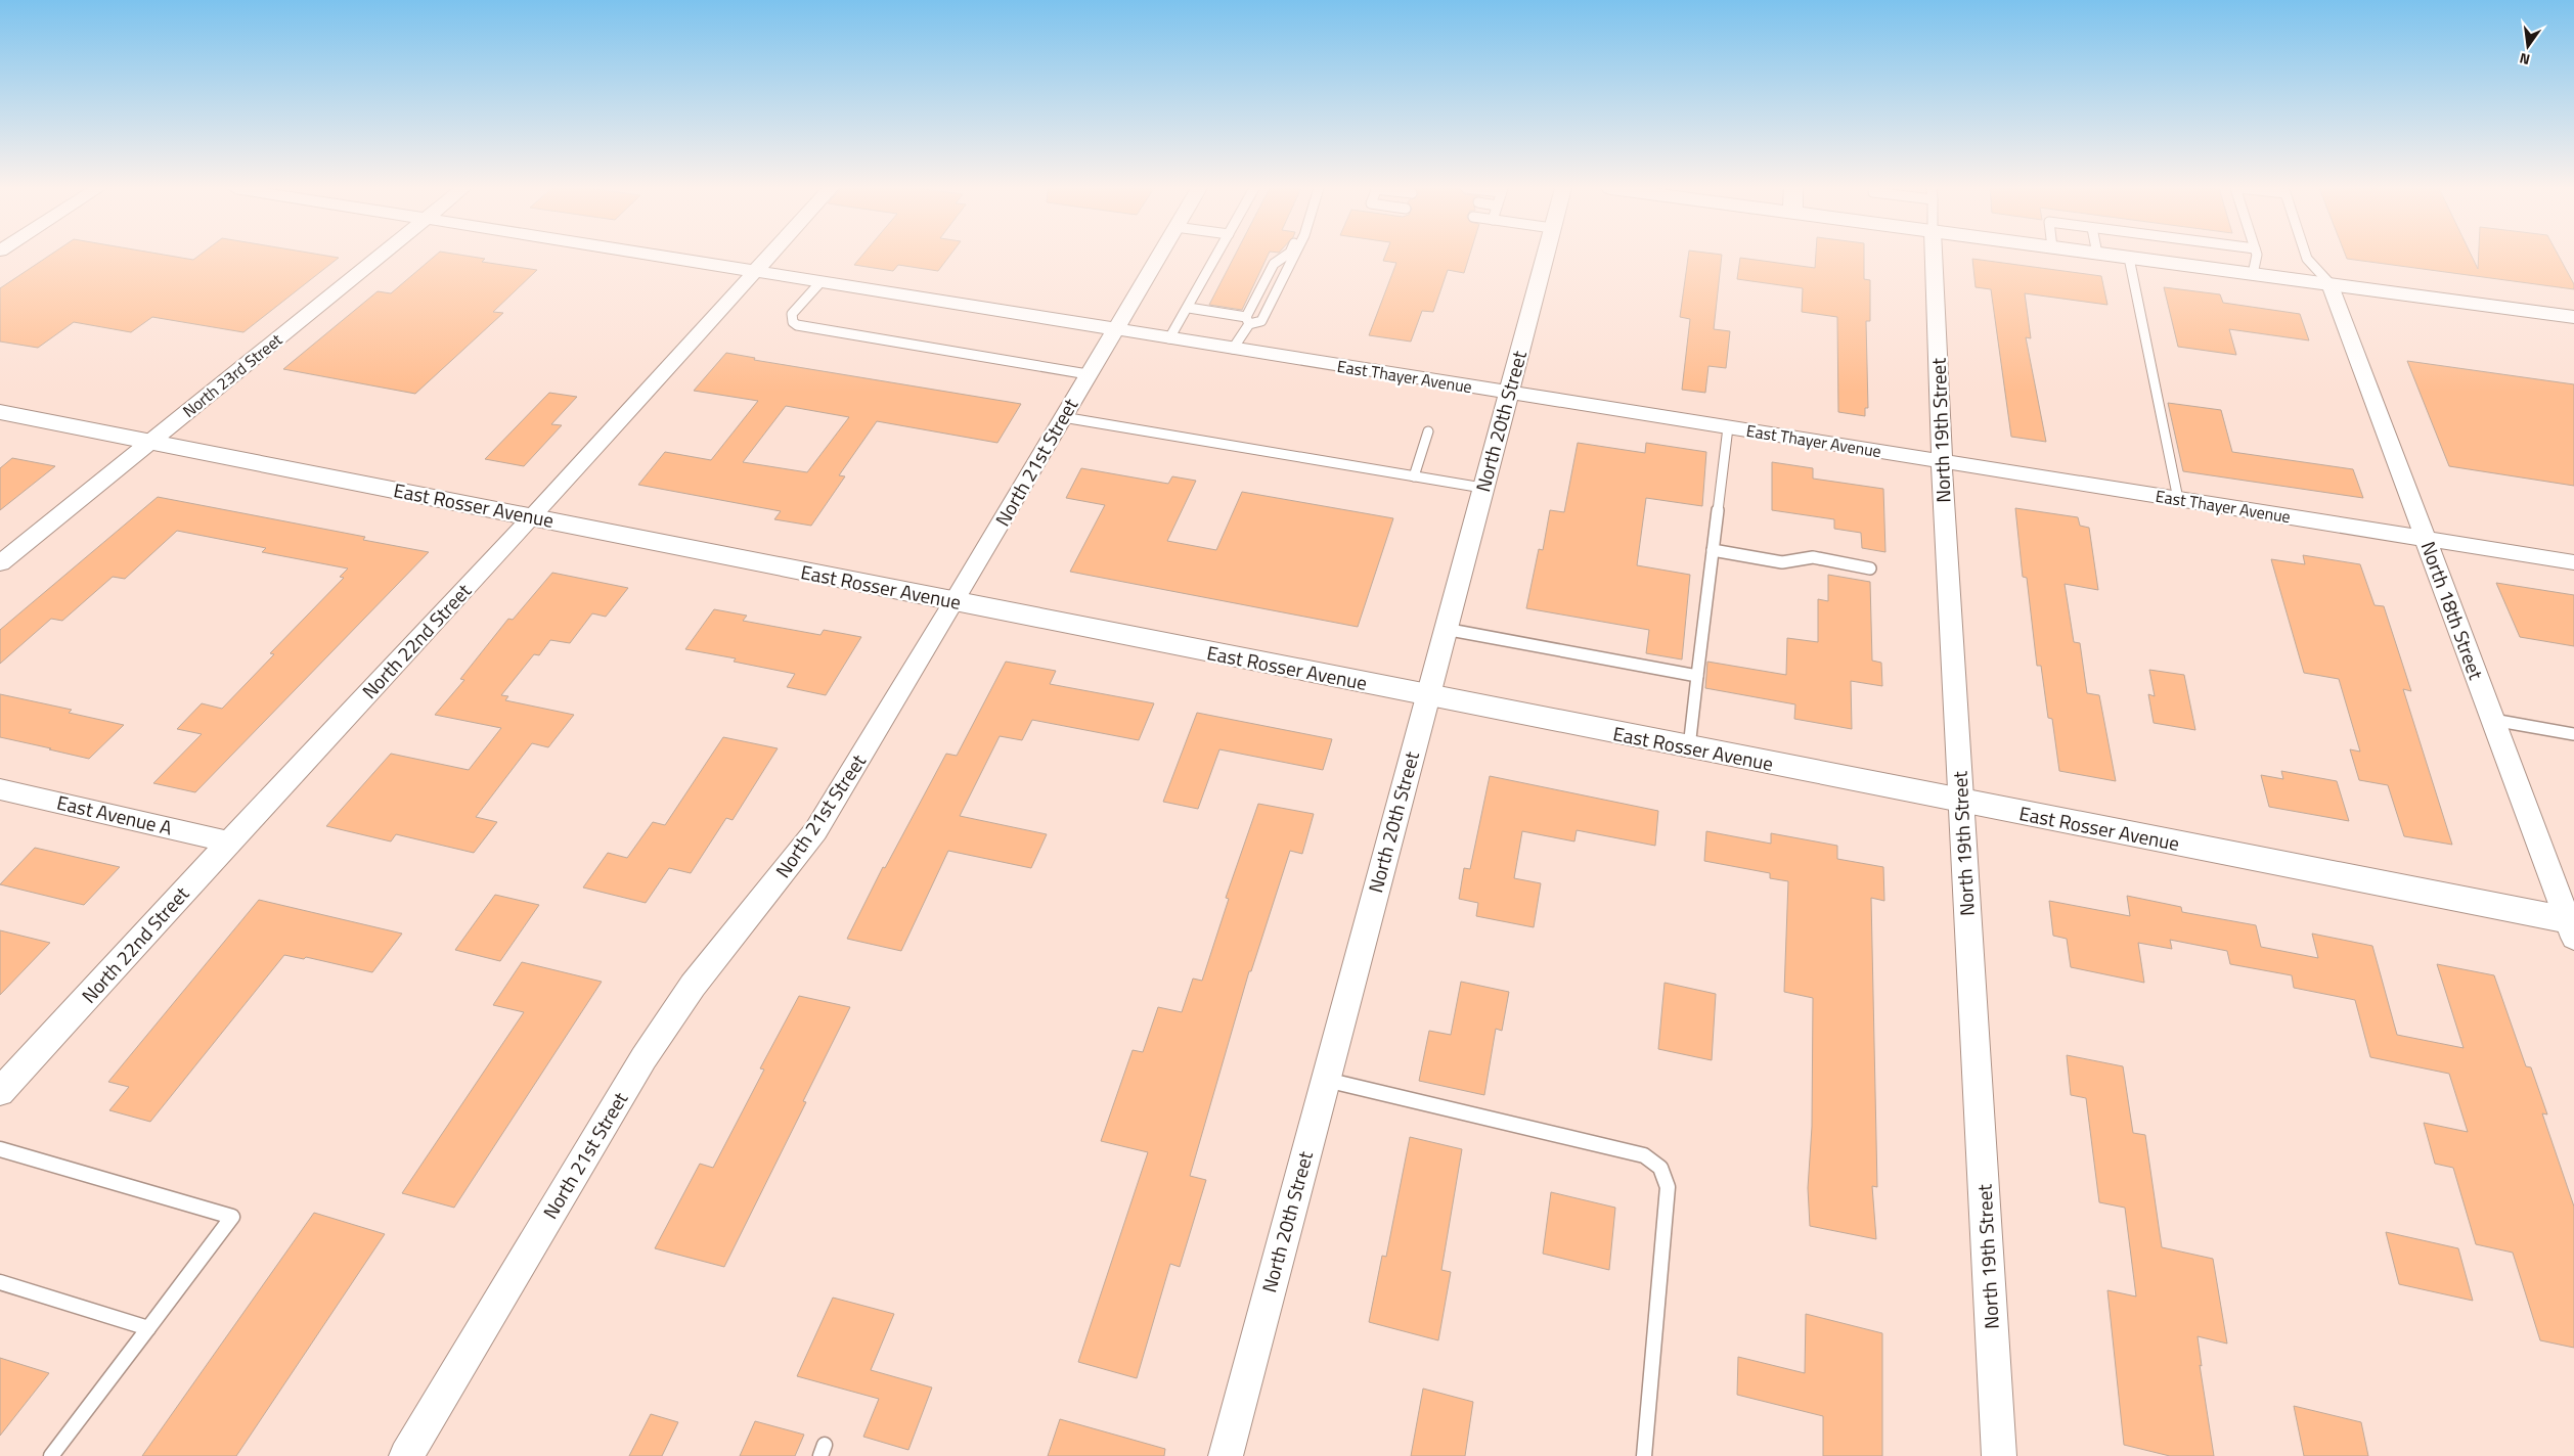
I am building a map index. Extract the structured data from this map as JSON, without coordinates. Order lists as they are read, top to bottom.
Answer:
{
  "streets": {
    "street": [
      "North 23rd Street",
      "East Thayer Avenue",
      "North 20th Street",
      "North 19th Street",
      "North 21st Street",
      "East Rosser Avenue",
      "North 18th Street",
      "North 22nd Street",
      "East Avenue A"
    ]
  },
  "crossings": [
    ["North 23rd Street", "East Rosser Avenue"],
    ["East Thayer Avenue", "North 20th Street"],
    ["East Thayer Avenue", "North 19th Street"],
    ["East Thayer Avenue", "North 21st Street"],
    ["East Thayer Avenue", "North 18th Street"],
    ["East Thayer Avenue", "North 22nd Street"],
    ["North 20th Street", "East Rosser Avenue"],
    ["North 19th Street", "East Rosser Avenue"],
    ["North 21st Street", "East Rosser Avenue"],
    ["East Rosser Avenue", "North 18th Street"],
    ["East Rosser Avenue", "North 22nd Street"],
    ["North 22nd Street", "East Avenue A"]
  ],
  "north": "bottom"
}
